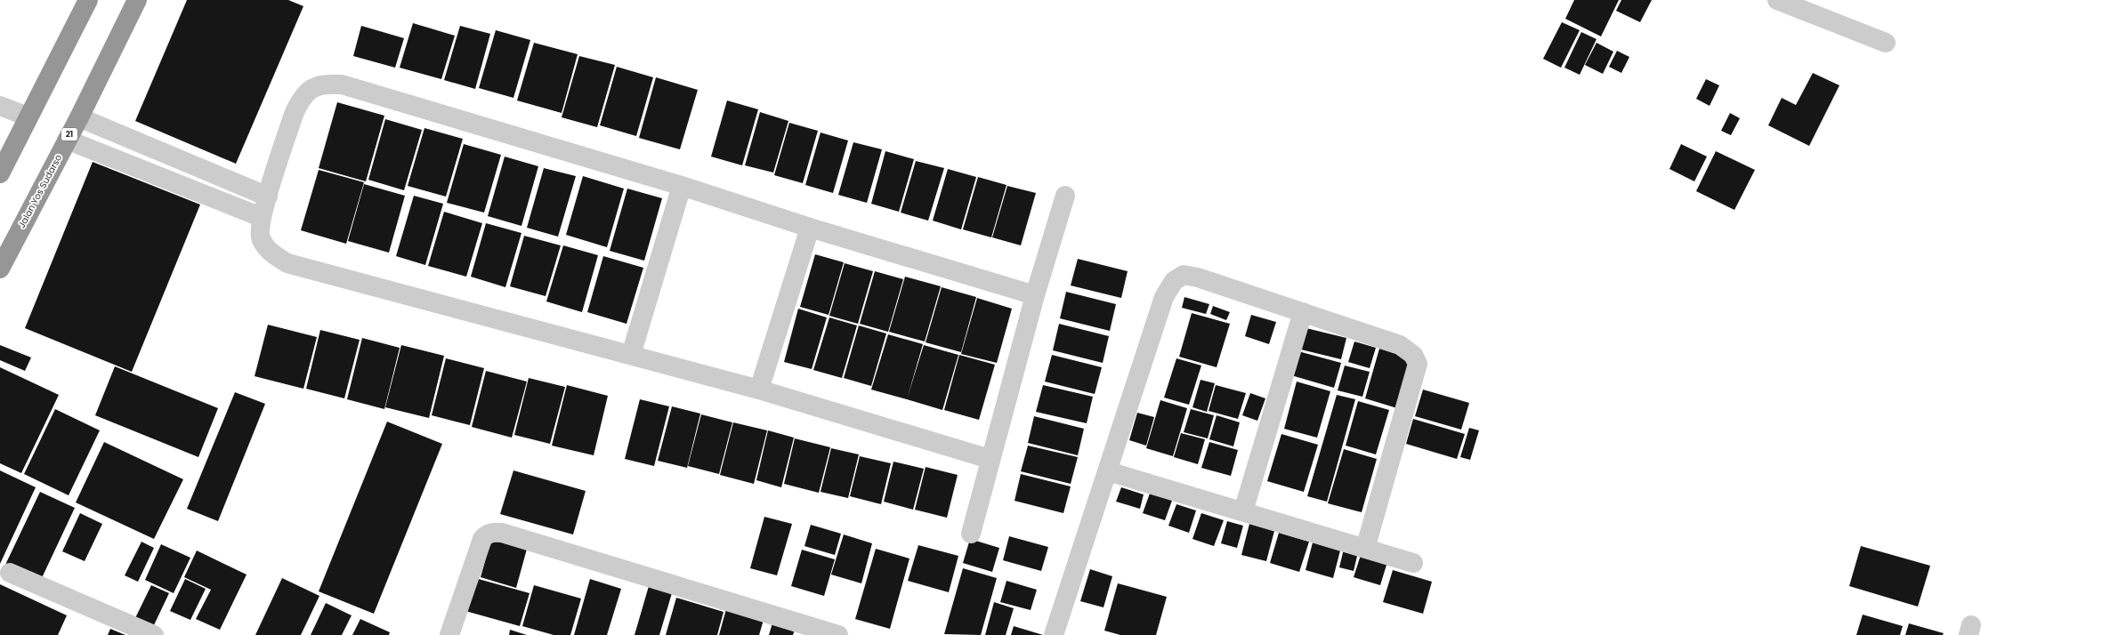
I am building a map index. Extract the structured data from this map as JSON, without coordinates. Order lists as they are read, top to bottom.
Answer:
{
  "streets": {
    "highway": ["21", "Jalan Yos Sudarso"]
  }
}
